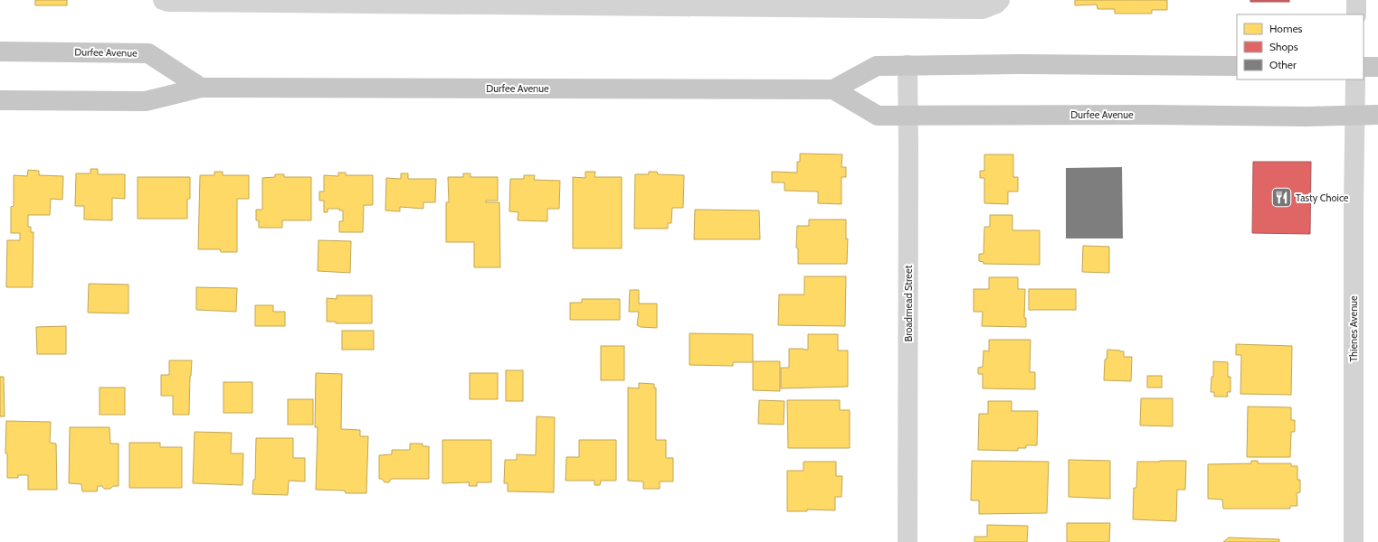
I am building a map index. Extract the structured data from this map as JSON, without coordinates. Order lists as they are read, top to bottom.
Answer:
{
  "streets": {
    "main road": ["Durfee Avenue"],
    "street": ["Broadmead Street", "Thienes Avenue"]
  },
  "crossings": [
    ["Durfee Avenue", "Broadmead Street"],
    ["Durfee Avenue", "Thienes Avenue"]
  ],
  "places": {
    "restaurant": ["Tasty Choice"]
  },
  "legend": ["Homes", "Shops", "Other"]
}
